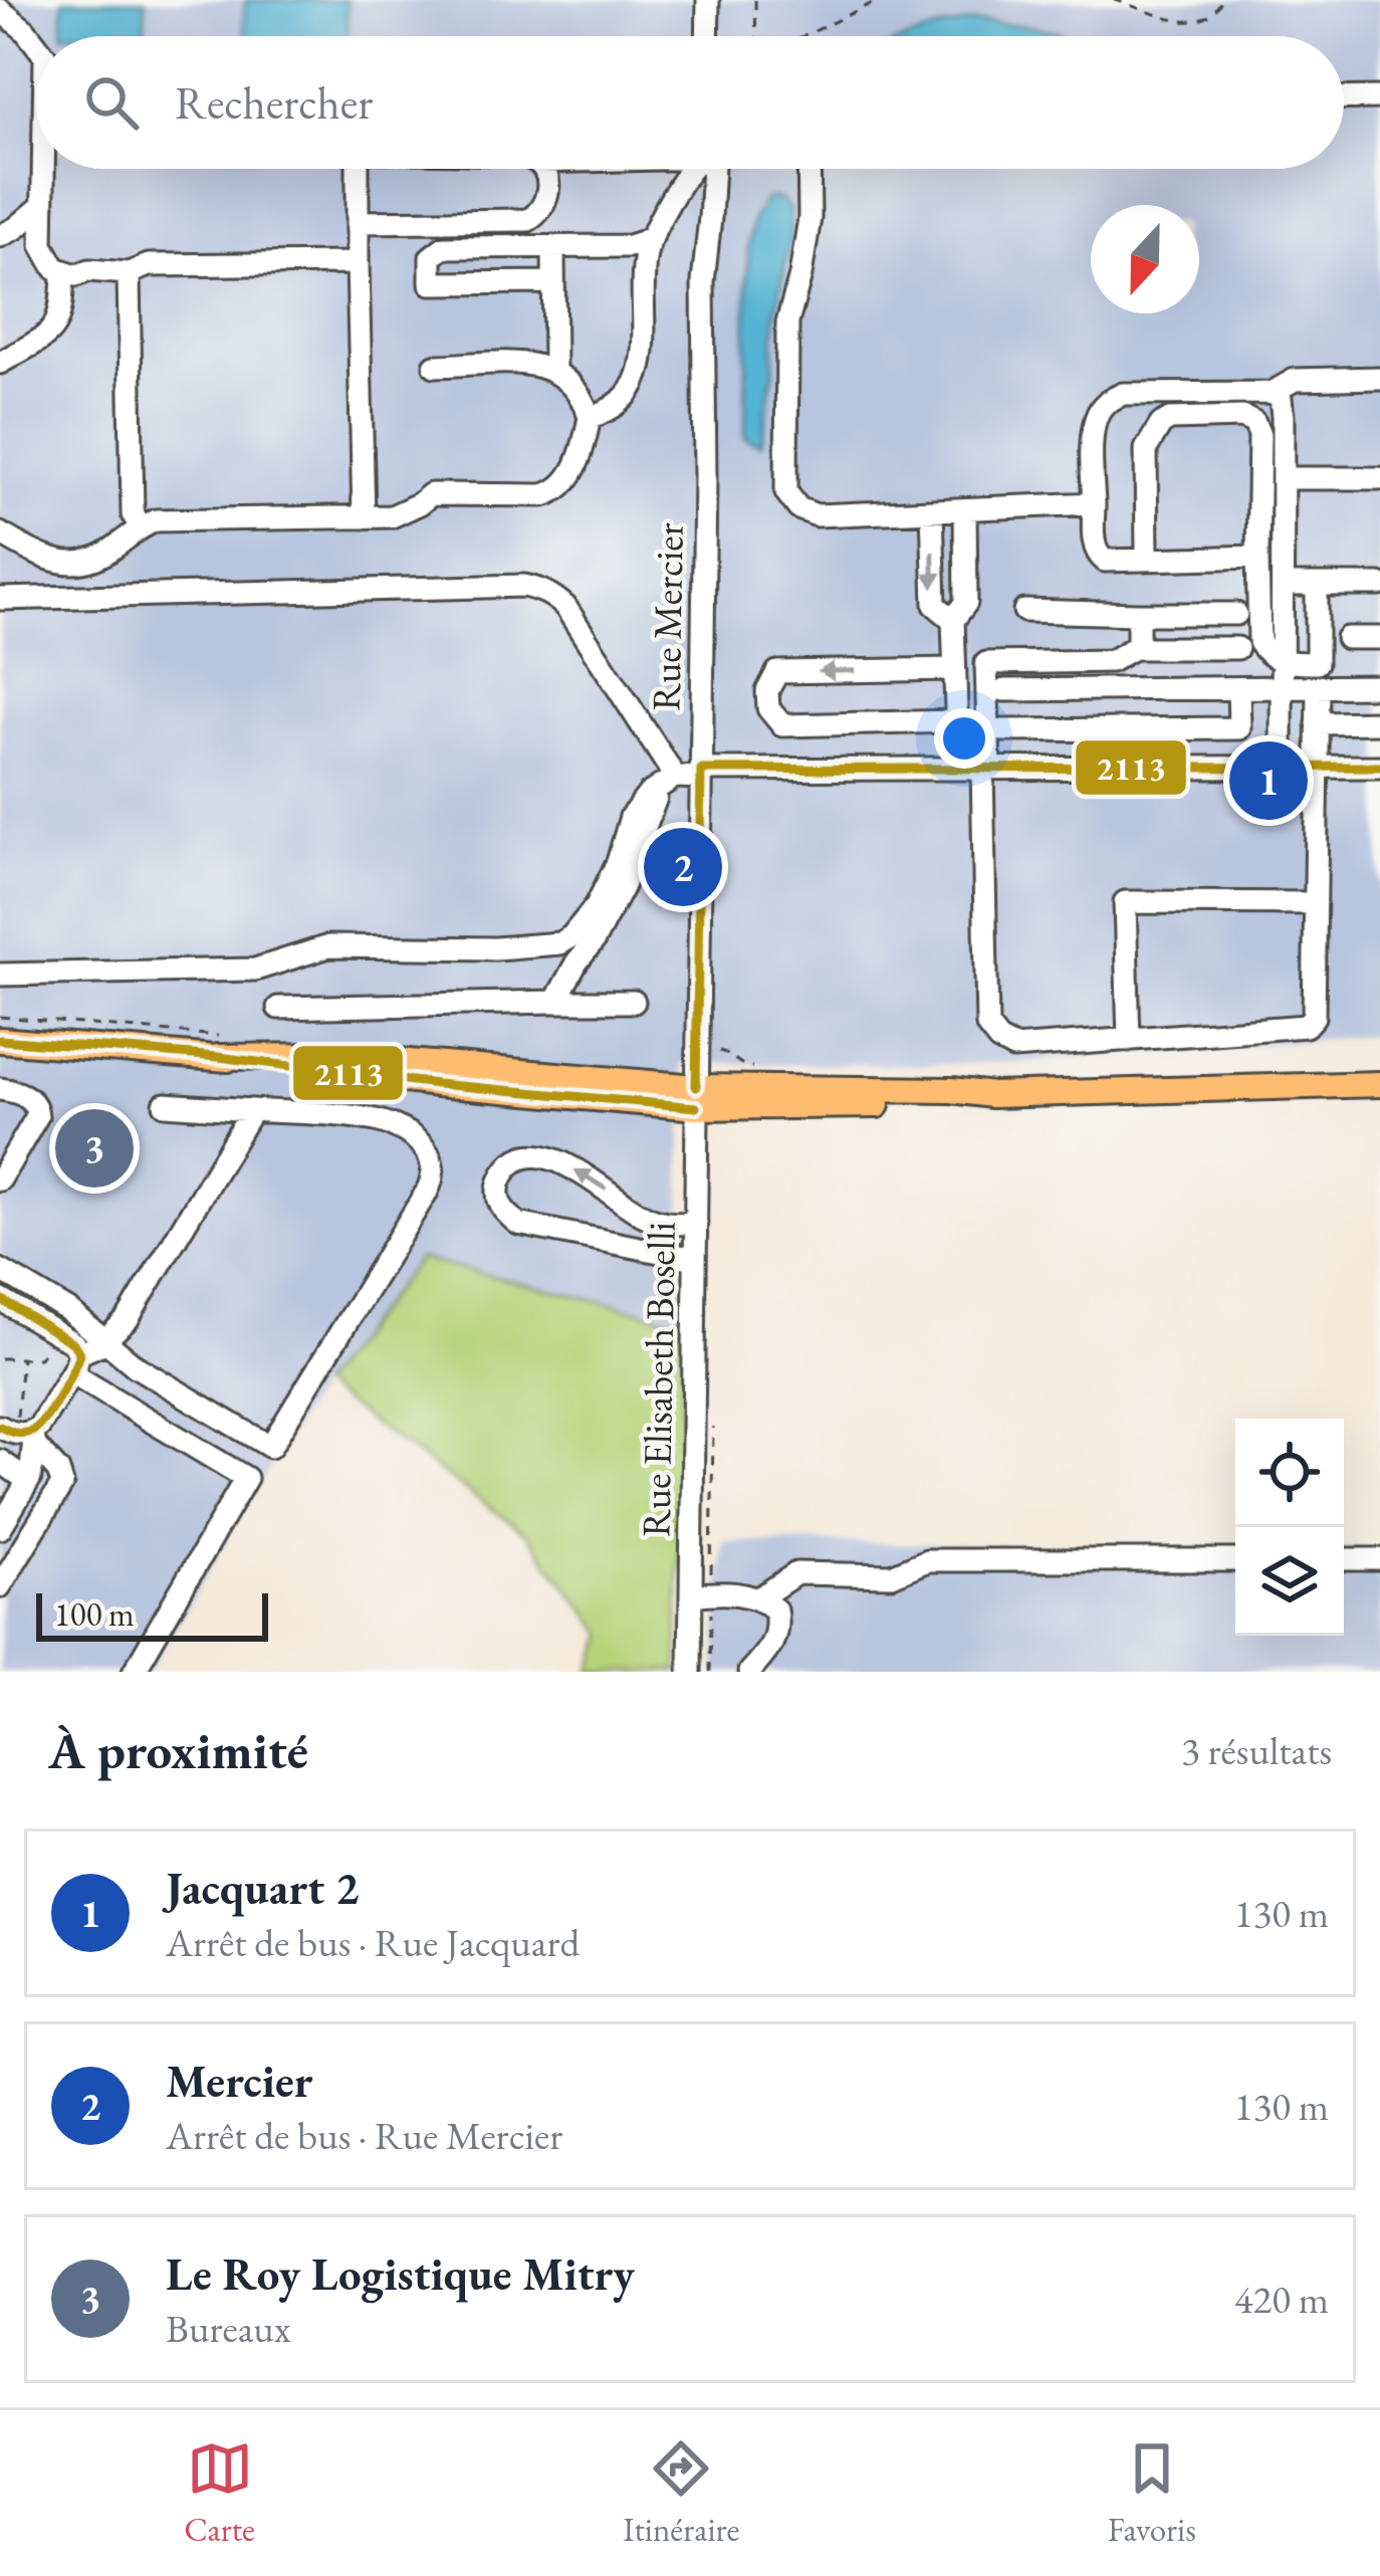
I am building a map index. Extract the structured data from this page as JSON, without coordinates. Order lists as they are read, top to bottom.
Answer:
{
  "streets": {
    "street": ["Rue Mercier", "Rue Elisabeth Boselli"]
  },
  "crossings": [
    ["Rue Mercier", "Rue Elisabeth Boselli"]
  ],
  "lines": ["transit line 2113"],
  "scale_bar": "100 m",
  "north": "bottom",
  "page": {
    "search": "Rechercher",
    "pins": ["1", "2", "3"],
    "scale": "100 m",
    "heading": ["À proximité", "3 résultats"],
    "list": [
      {
        "mark": "1",
        "name": "Jacquart 2",
        "note": "Arrêt de bus · Rue Jacquard",
        "value": "130 m"
      },
      {
        "mark": "2",
        "name": "Mercier",
        "note": "Arrêt de bus · Rue Mercier",
        "value": "130 m"
      },
      {
        "mark": "3",
        "name": "Le Roy Logistique Mitry",
        "note": "Bureaux",
        "value": "420 m"
      }
    ],
    "nav": ["Carte", "Itinéraire", "Favoris"]
  }
}
